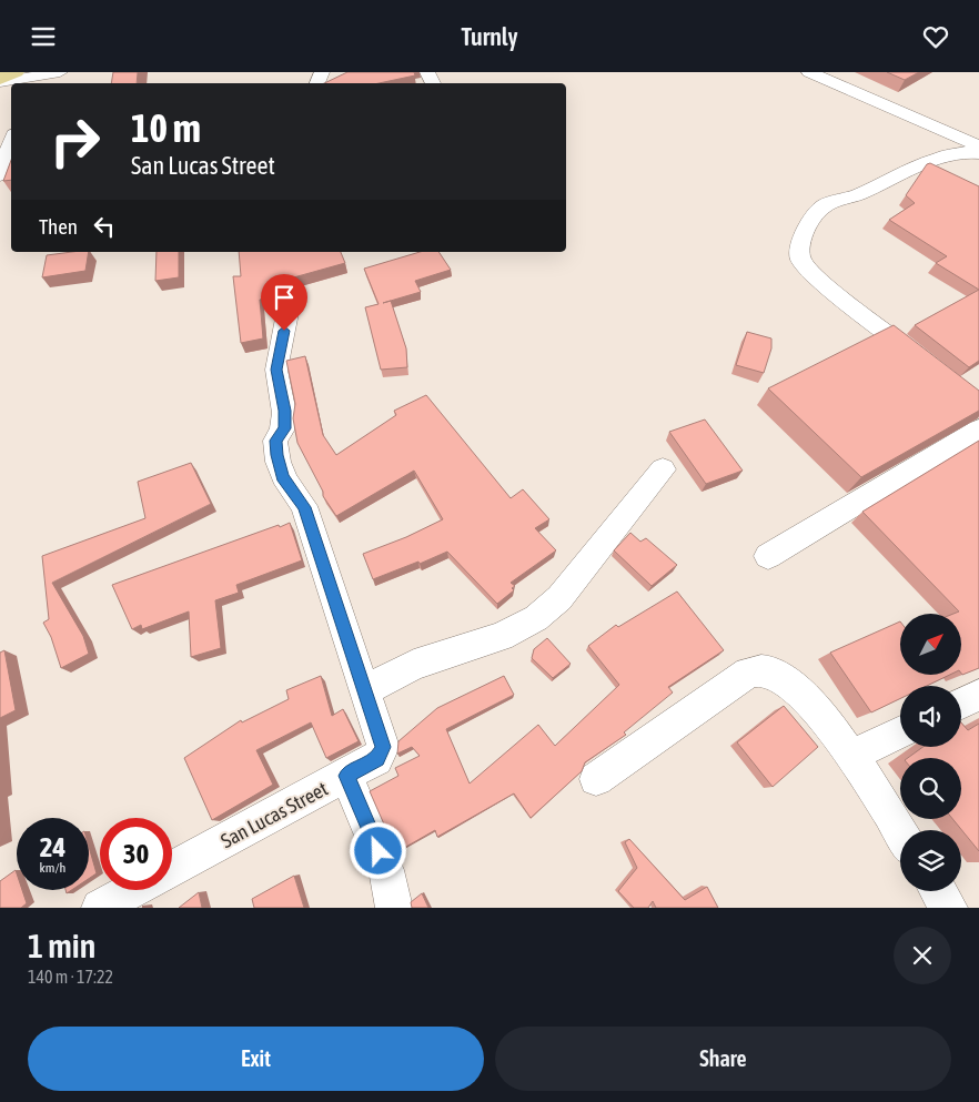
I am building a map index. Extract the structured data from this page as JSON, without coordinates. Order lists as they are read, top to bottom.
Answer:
{
  "streets": {
    "street": ["San Lucas Street"]
  },
  "north": "top right",
  "page": {
    "header": "Turnly",
    "turn": ["10 m", "San Lucas Street"],
    "then": "Then",
    "speed": "24 km/h",
    "limit": "30",
    "heading": ["1 min", "140 m · 17:22"],
    "buttons": ["Exit", "Share"]
  }
}
